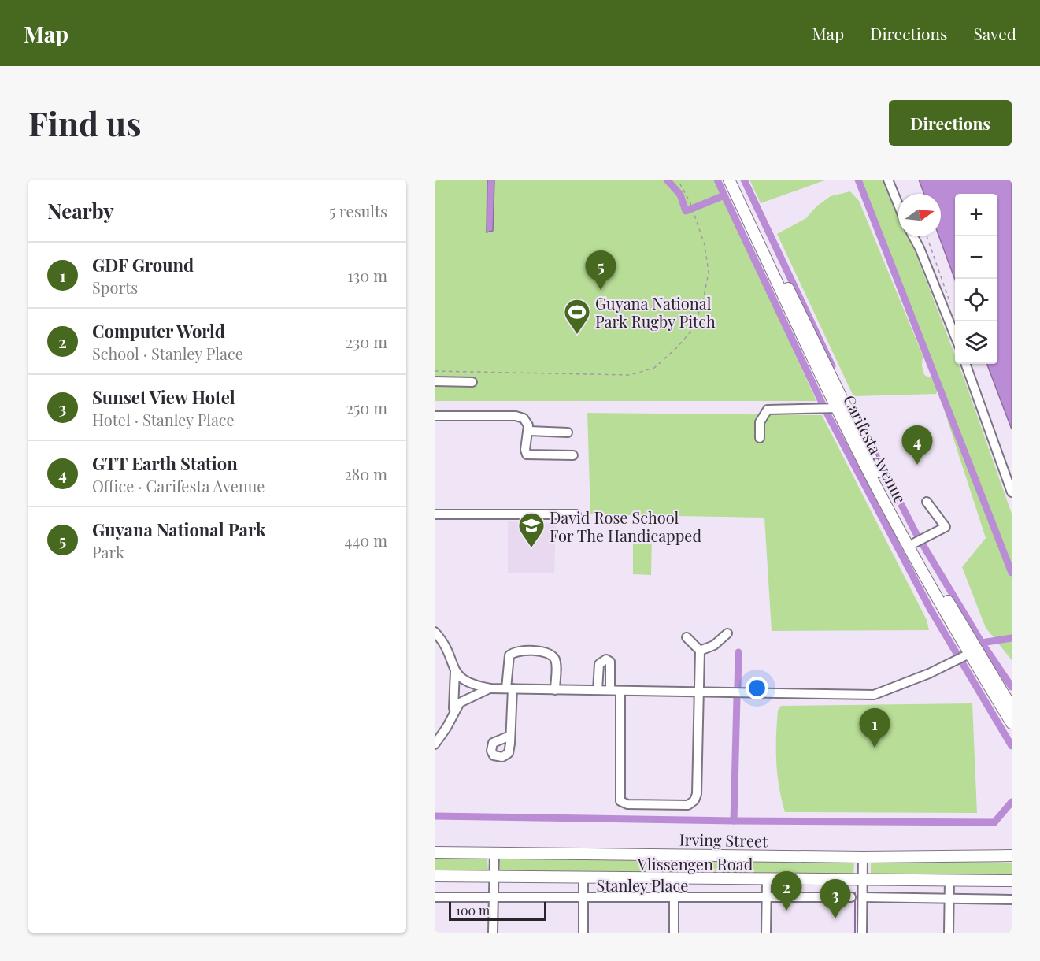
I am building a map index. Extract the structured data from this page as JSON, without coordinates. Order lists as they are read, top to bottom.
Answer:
{
  "streets": {
    "main road": ["Carifesta Avenue", "Irving Street", "Vlissengen Road"],
    "street": ["Stanley Place"]
  },
  "places": {
    "sports": ["Guyana National Park Rugby Pitch"],
    "school or university": ["David Rose School For The Handicapped"]
  },
  "scale_bar": "100 m",
  "north": "right",
  "page": {
    "header": "Map",
    "nav": ["Map", "Directions", "Saved"],
    "buttons": "Directions",
    "title": "Find us",
    "heading": ["Nearby", "5 results"],
    "map_buttons": ["+", "−"],
    "list": [
      {
        "mark": "1",
        "name": "GDF Ground",
        "note": "Sports",
        "value": "130 m"
      },
      {
        "mark": "2",
        "name": "Computer World",
        "note": "School · Stanley Place",
        "value": "230 m"
      },
      {
        "mark": "3",
        "name": "Sunset View Hotel",
        "note": "Hotel · Stanley Place",
        "value": "250 m"
      },
      {
        "mark": "4",
        "name": "GTT Earth Station",
        "note": "Office · Carifesta Avenue",
        "value": "280 m"
      },
      {
        "mark": "5",
        "name": "Guyana National Park",
        "note": "Park",
        "value": "440 m"
      }
    ],
    "pins": [
      "5",
      "4",
      "1",
      "2",
      "3"
    ],
    "scale": "100 m"
  }
}
